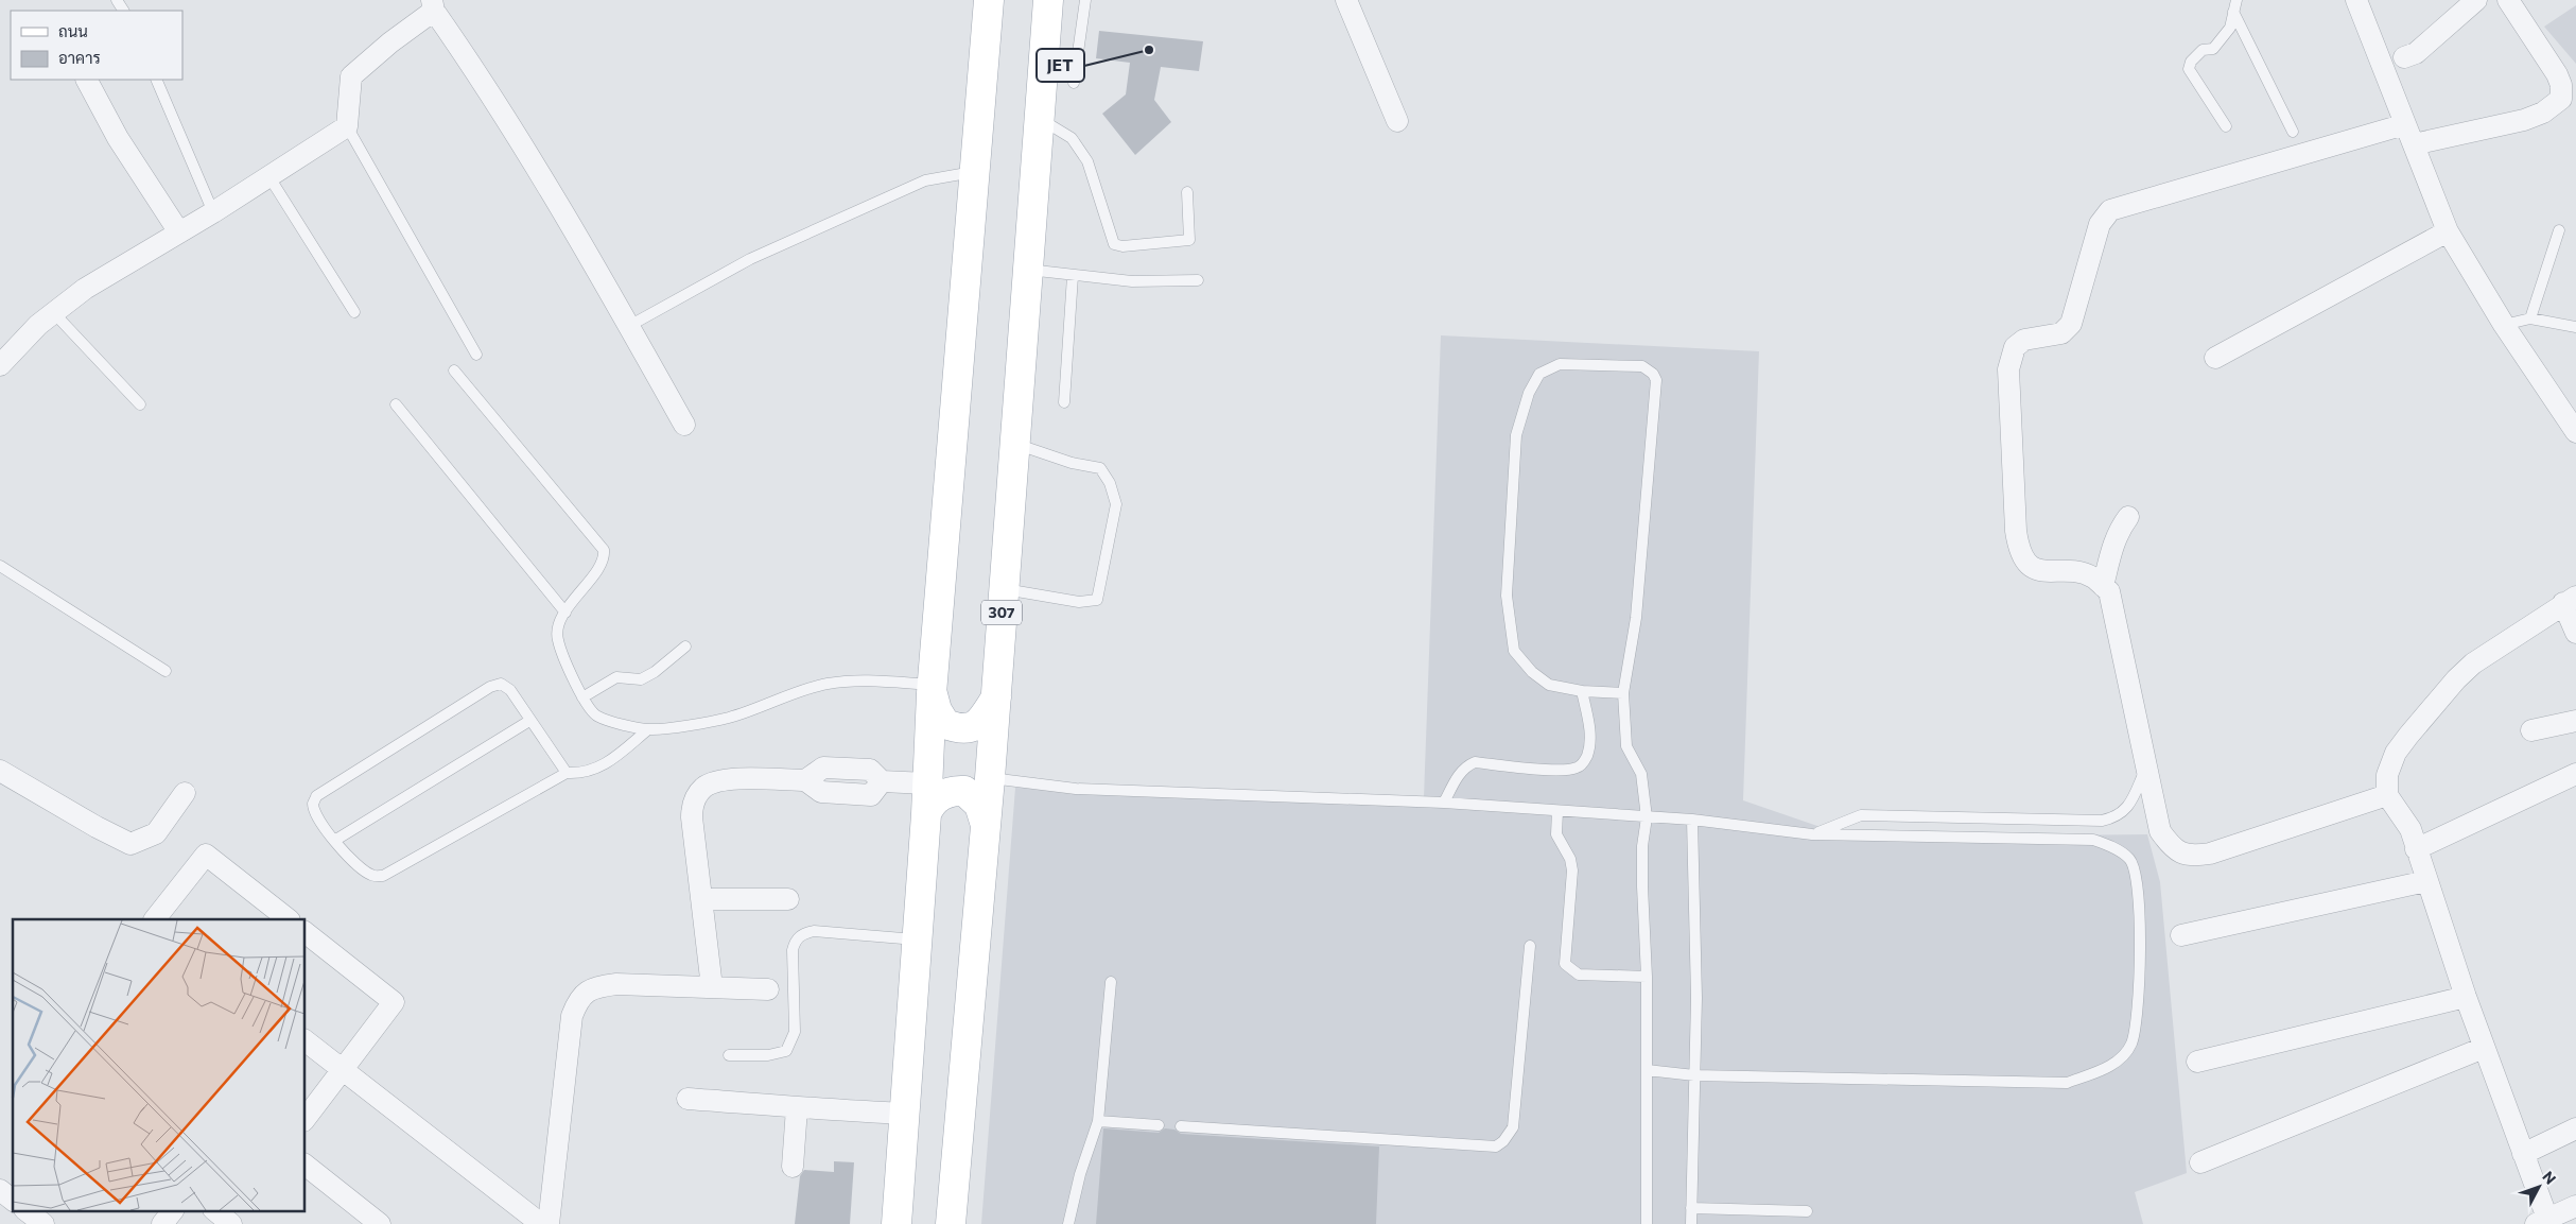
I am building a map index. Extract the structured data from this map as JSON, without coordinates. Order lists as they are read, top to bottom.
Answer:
{
  "streets": {
    "main road": ["307"]
  },
  "places": ["JET"],
  "legend": ["ถนน", "อาคาร"],
  "north": "top right"
}
